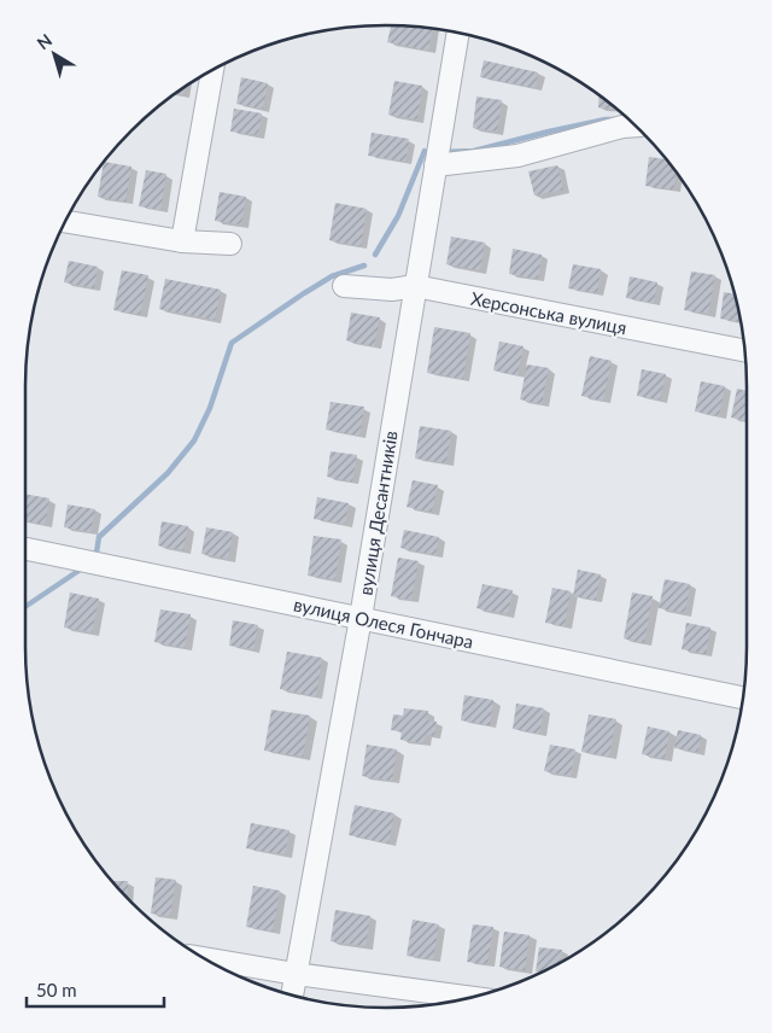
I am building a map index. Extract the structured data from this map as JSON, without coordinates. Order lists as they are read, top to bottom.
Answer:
{
  "streets": {
    "street": ["Херсонська вулиця", "вулиця Десантників", "вулиця Олеся Гончара"]
  },
  "crossings": [
    ["Херсонська вулиця", "вулиця Десантників"],
    ["вулиця Десантників", "вулиця Олеся Гончара"]
  ],
  "scale_bar": "50 m",
  "north": "top left"
}
